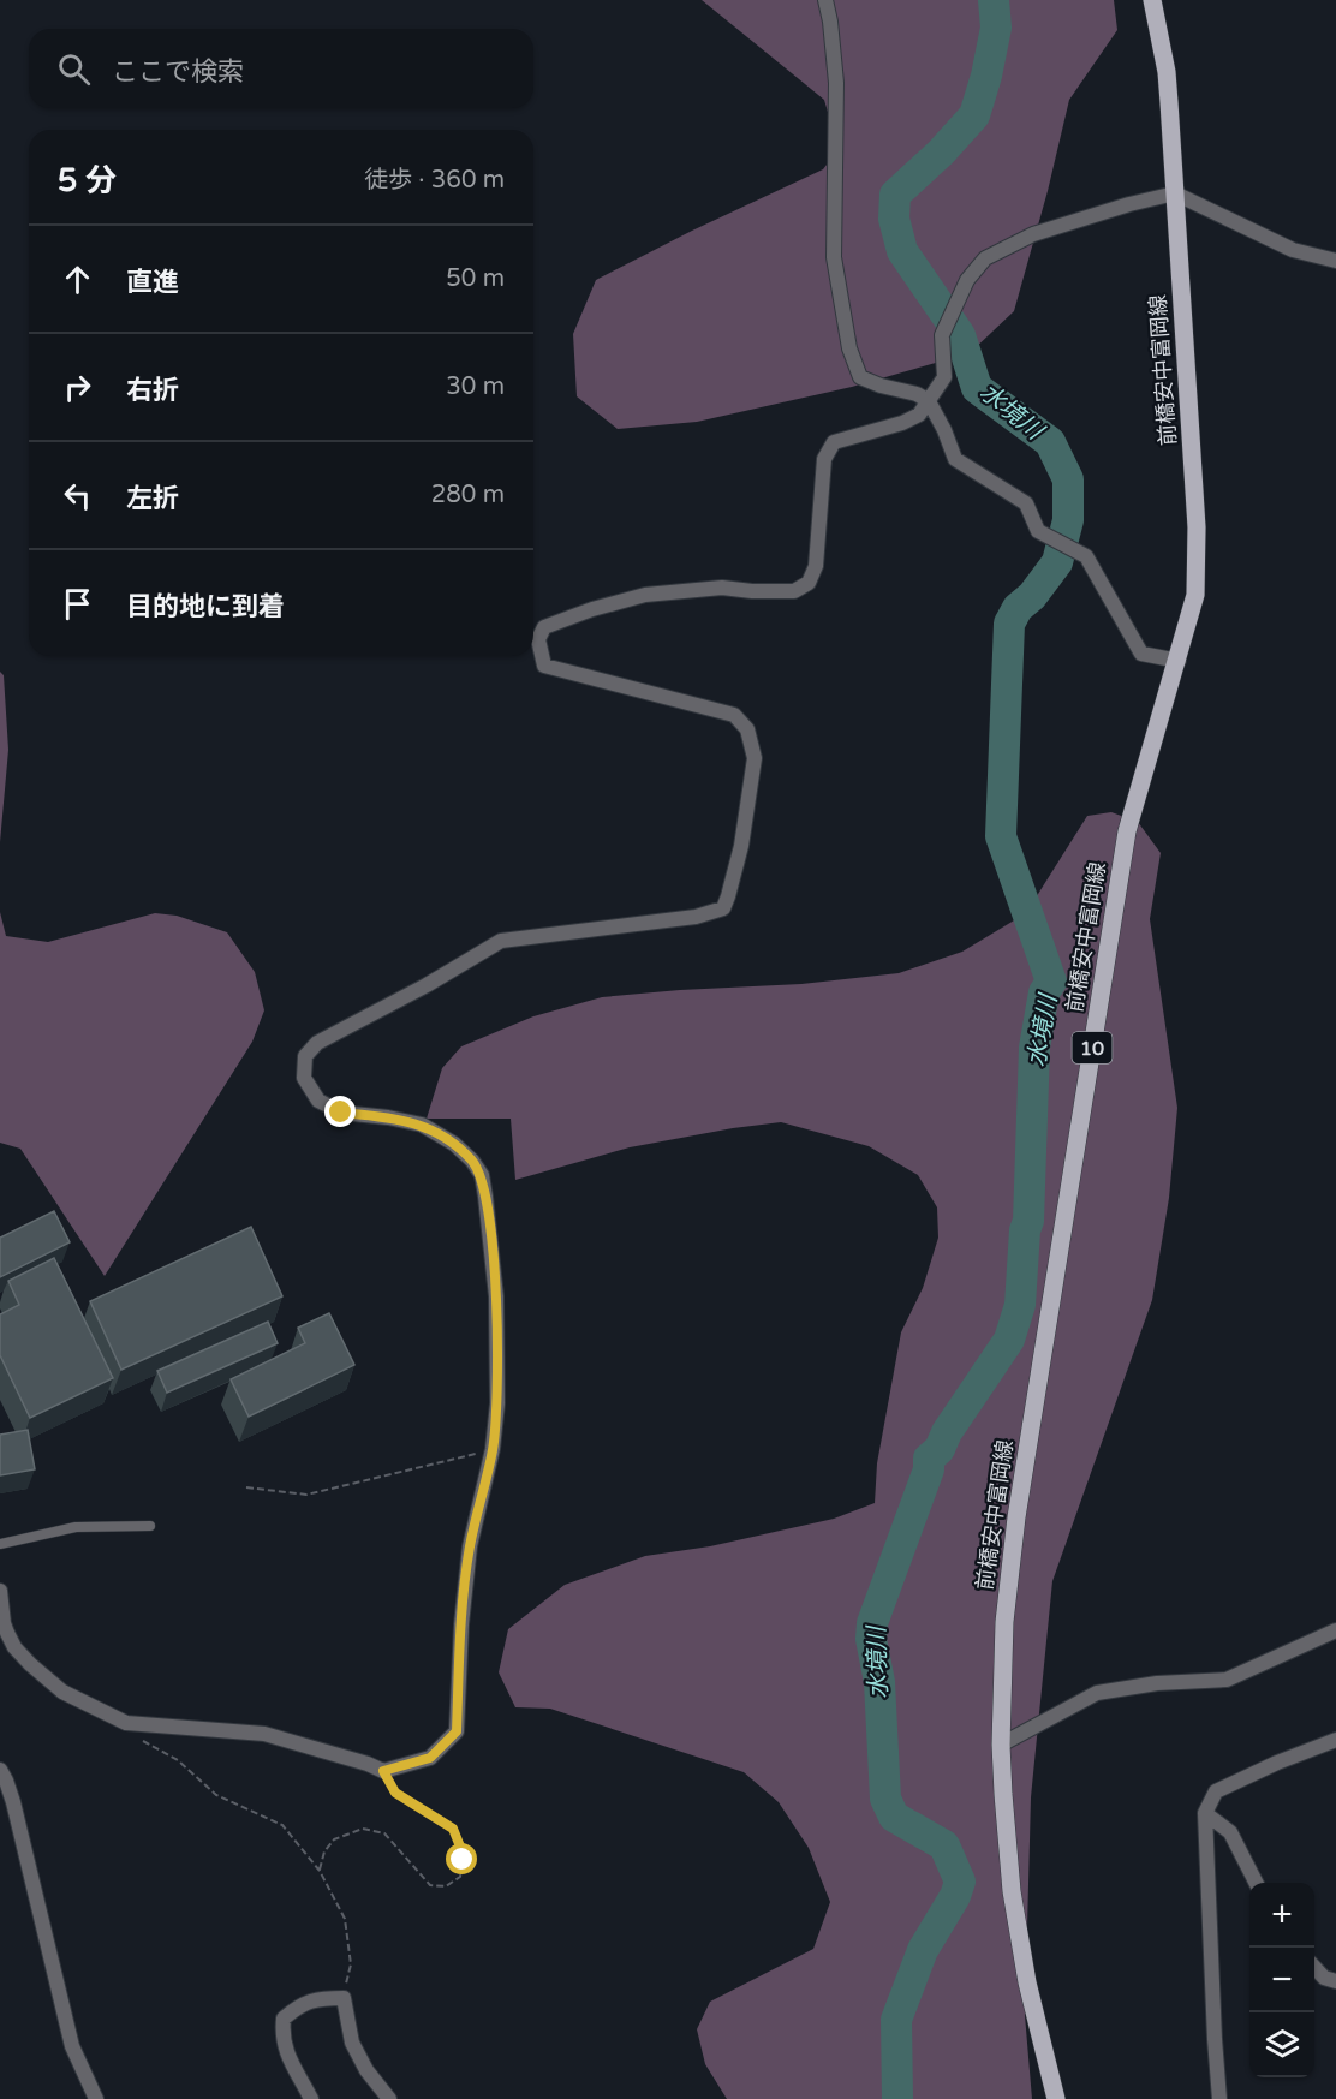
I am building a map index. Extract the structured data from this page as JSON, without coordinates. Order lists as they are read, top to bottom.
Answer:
{
  "streets": {
    "main road": ["前橋安中富岡線", "10"]
  },
  "water": ["水境川"],
  "page": {
    "search": "ここで検索",
    "heading": ["5 分", "徒歩 · 360 m"],
    "list": [
      ["直進", "50 m"],
      ["右折", "30 m"],
      ["左折", "280 m"],
      "目的地に到着"
    ],
    "map_buttons": ["+", "−"]
  }
}
